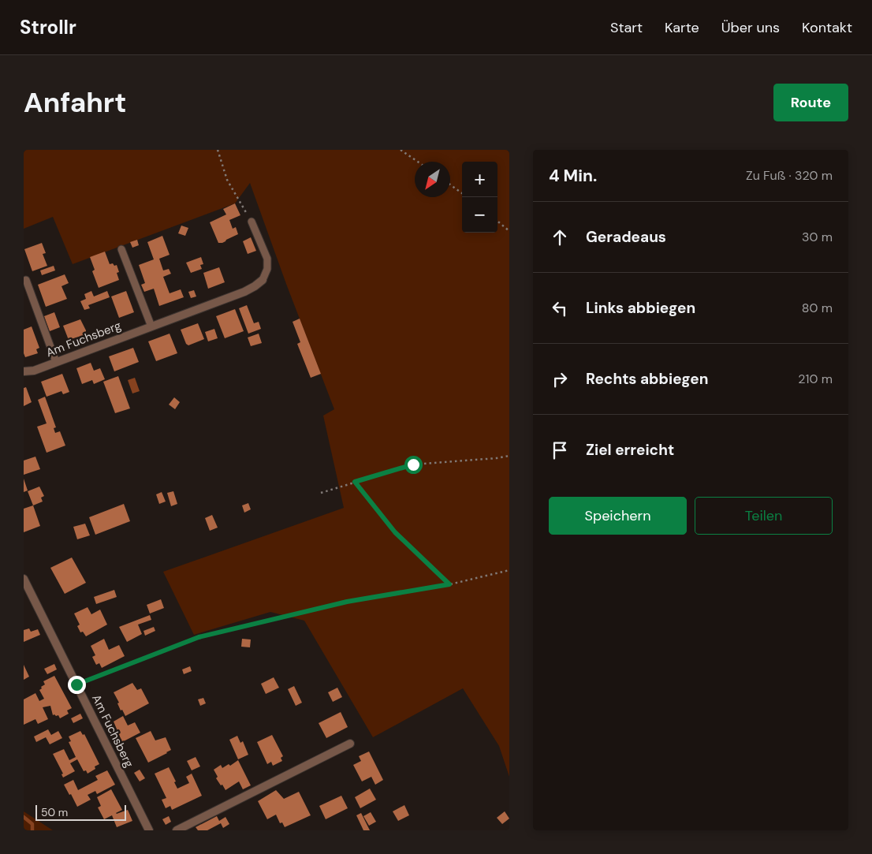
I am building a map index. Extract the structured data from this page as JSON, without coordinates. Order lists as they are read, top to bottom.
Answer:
{
  "streets": {
    "street": ["Am Fuchsberg"]
  },
  "scale_bar": "50 m",
  "north": "bottom left",
  "page": {
    "header": "Strollr",
    "nav": [
      "Start",
      "Karte",
      "Über uns",
      "Kontakt"
    ],
    "buttons": [
      "Route",
      ["Speichern", "Teilen"]
    ],
    "title": "Anfahrt",
    "heading": ["4 Min.", "Zu Fuß · 320 m"],
    "map_buttons": ["+", "−"],
    "list": [
      ["Geradeaus", "30 m"],
      ["Links abbiegen", "80 m"],
      ["Rechts abbiegen", "210 m"],
      "Ziel erreicht"
    ],
    "scale": "50 m"
  }
}
